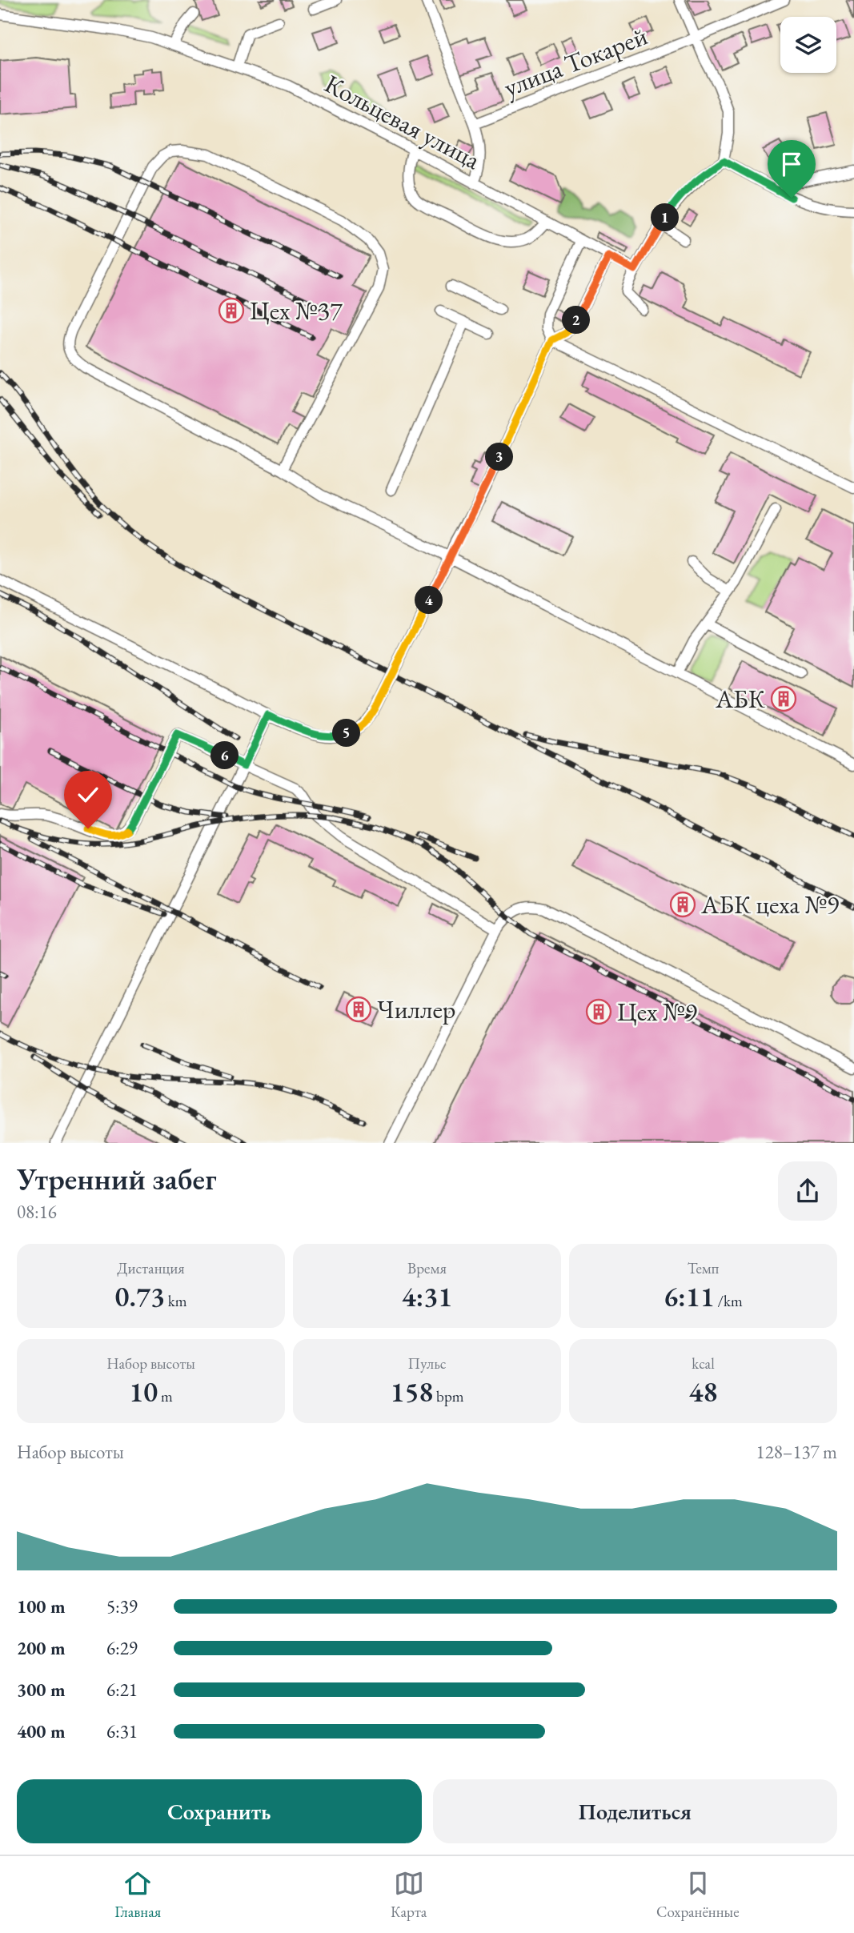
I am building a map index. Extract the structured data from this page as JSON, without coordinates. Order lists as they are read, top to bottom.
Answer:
{
  "streets": {
    "street": ["улица Токарей", "Кольцевая улица"]
  },
  "places": {
    "building": [
      "Цех №37",
      "АБК",
      "АБК цеха №9",
      "Чиллер",
      "Цех №9"
    ]
  },
  "page": {
    "pins": [
      "1",
      "2",
      "3",
      "4",
      "5",
      "6"
    ],
    "heading": ["Утренний забег", "08:16"],
    "stats": [
      ["Дистанция", "0.73 km"],
      ["Время", "4:31"],
      ["Темп", "6:11 /km"],
      ["Набор высоты", "10 m"],
      ["Пульс", "158 bpm"],
      ["kcal", "48"]
    ],
    "chart": ["Набор высоты", "128–137 m"],
    "list": [
      {
        "name": "100 m",
        "note": "5:39"
      },
      {
        "name": "200 m",
        "note": "6:29"
      },
      {
        "name": "300 m",
        "note": "6:21"
      },
      {
        "name": "400 m",
        "note": "6:31"
      }
    ],
    "buttons": ["Сохранить", "Поделиться"],
    "tabs": ["Главная", "Карта", "Сохранённые"]
  }
}
